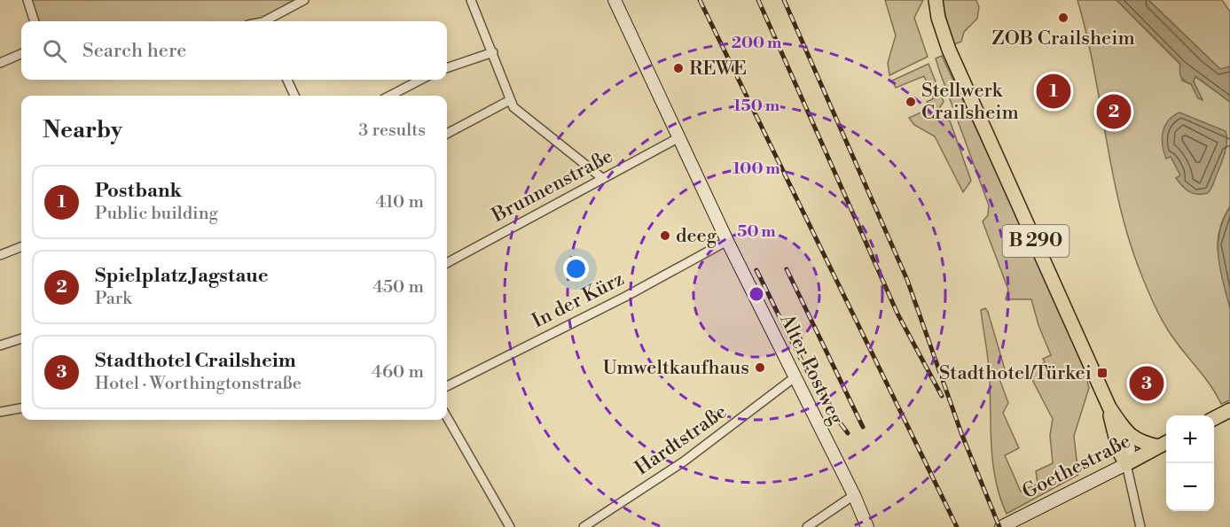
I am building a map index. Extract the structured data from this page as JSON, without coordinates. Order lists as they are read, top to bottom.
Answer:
{
  "streets": {
    "main road": ["B 290", "Alter Postweg", "Goethestraße"],
    "street": ["Brunnenstraße", "In der Kürz", "Hardtstraße"]
  },
  "crossings": [
    ["Brunnenstraße", "Alter Postweg"],
    ["B 290", "Goethestraße"],
    ["In der Kürz", "Alter Postweg"],
    ["Alter Postweg", "Hardtstraße"]
  ],
  "places": {
    "other": [
      "ZOB Crailsheim",
      "REWE",
      "Stellwerk Crailsheim",
      "deeg",
      "Umweltkaufhaus"
    ],
    "transit": ["Stadthotel/Türkei"]
  },
  "page": {
    "search": "Search here",
    "pins": ["1", "2", "3"],
    "heading": ["Nearby", "3 results"],
    "list": [
      {
        "mark": "1",
        "name": "Postbank",
        "note": "Public building",
        "value": "410 m"
      },
      {
        "mark": "2",
        "name": "Spielplatz Jagstaue",
        "note": "Park",
        "value": "450 m"
      },
      {
        "mark": "3",
        "name": "Stadthotel Crailsheim",
        "note": "Hotel · Worthingtonstraße",
        "value": "460 m"
      }
    ],
    "map_buttons": ["+", "−"]
  },
  "rings": [
    "200 m",
    "150 m",
    "100 m",
    "50 m"
  ]
}
